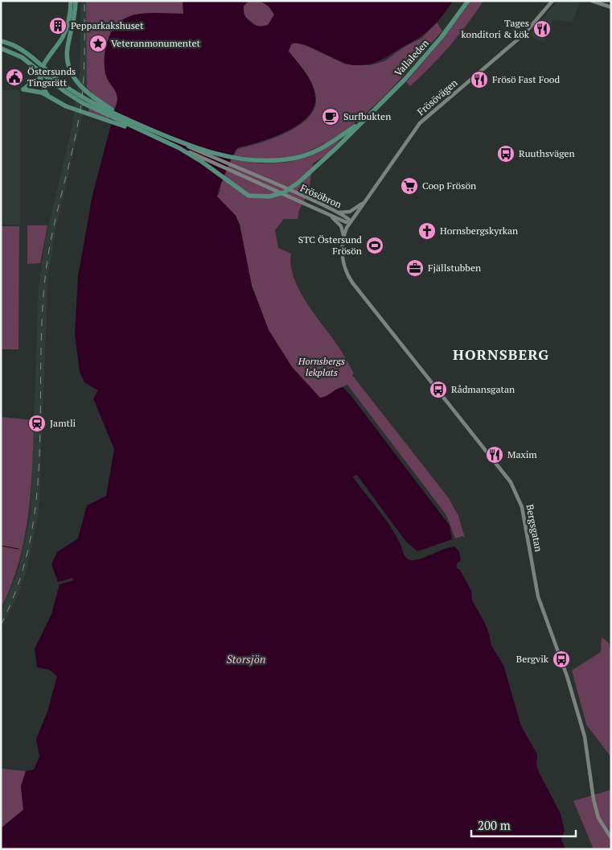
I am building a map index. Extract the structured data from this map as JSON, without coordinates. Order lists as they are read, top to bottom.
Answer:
{
  "streets": {
    "main road": ["Vallaleden", "Frösöbron"],
    "street": ["Frösövägen", "Bergsgatan"]
  },
  "crossings": [
    ["Vallaleden", "Frösöbron"],
    ["Frösövägen", "Frösöbron"],
    ["Frösövägen", "Bergsgatan"],
    ["Frösöbron", "Bergsgatan"]
  ],
  "districts": ["HORNSBERG"],
  "water": ["Storsjön"],
  "parks": ["Hornsbergs lekplats"],
  "places": {
    "building": ["Pepparkakshuset"],
    "restaurant": ["Tages konditori & kök", "Frösö Fast Food", "Maxim"],
    "place": ["Veteranmonumentet"],
    "public building": ["Östersunds Tingsrätt"],
    "cafe": ["Surfbukten"],
    "bus stop": ["Ruuthsvägen", "Rådmansgatan", "Bergvik"],
    "supermarket": ["Coop Frösön"],
    "church": ["Hornsbergskyrkan"],
    "sports": ["STC Östersund Frösön"],
    "office": ["Fjällstubben"],
    "station": ["Jamtli"]
  },
  "scale_bar": "200 m"
}
